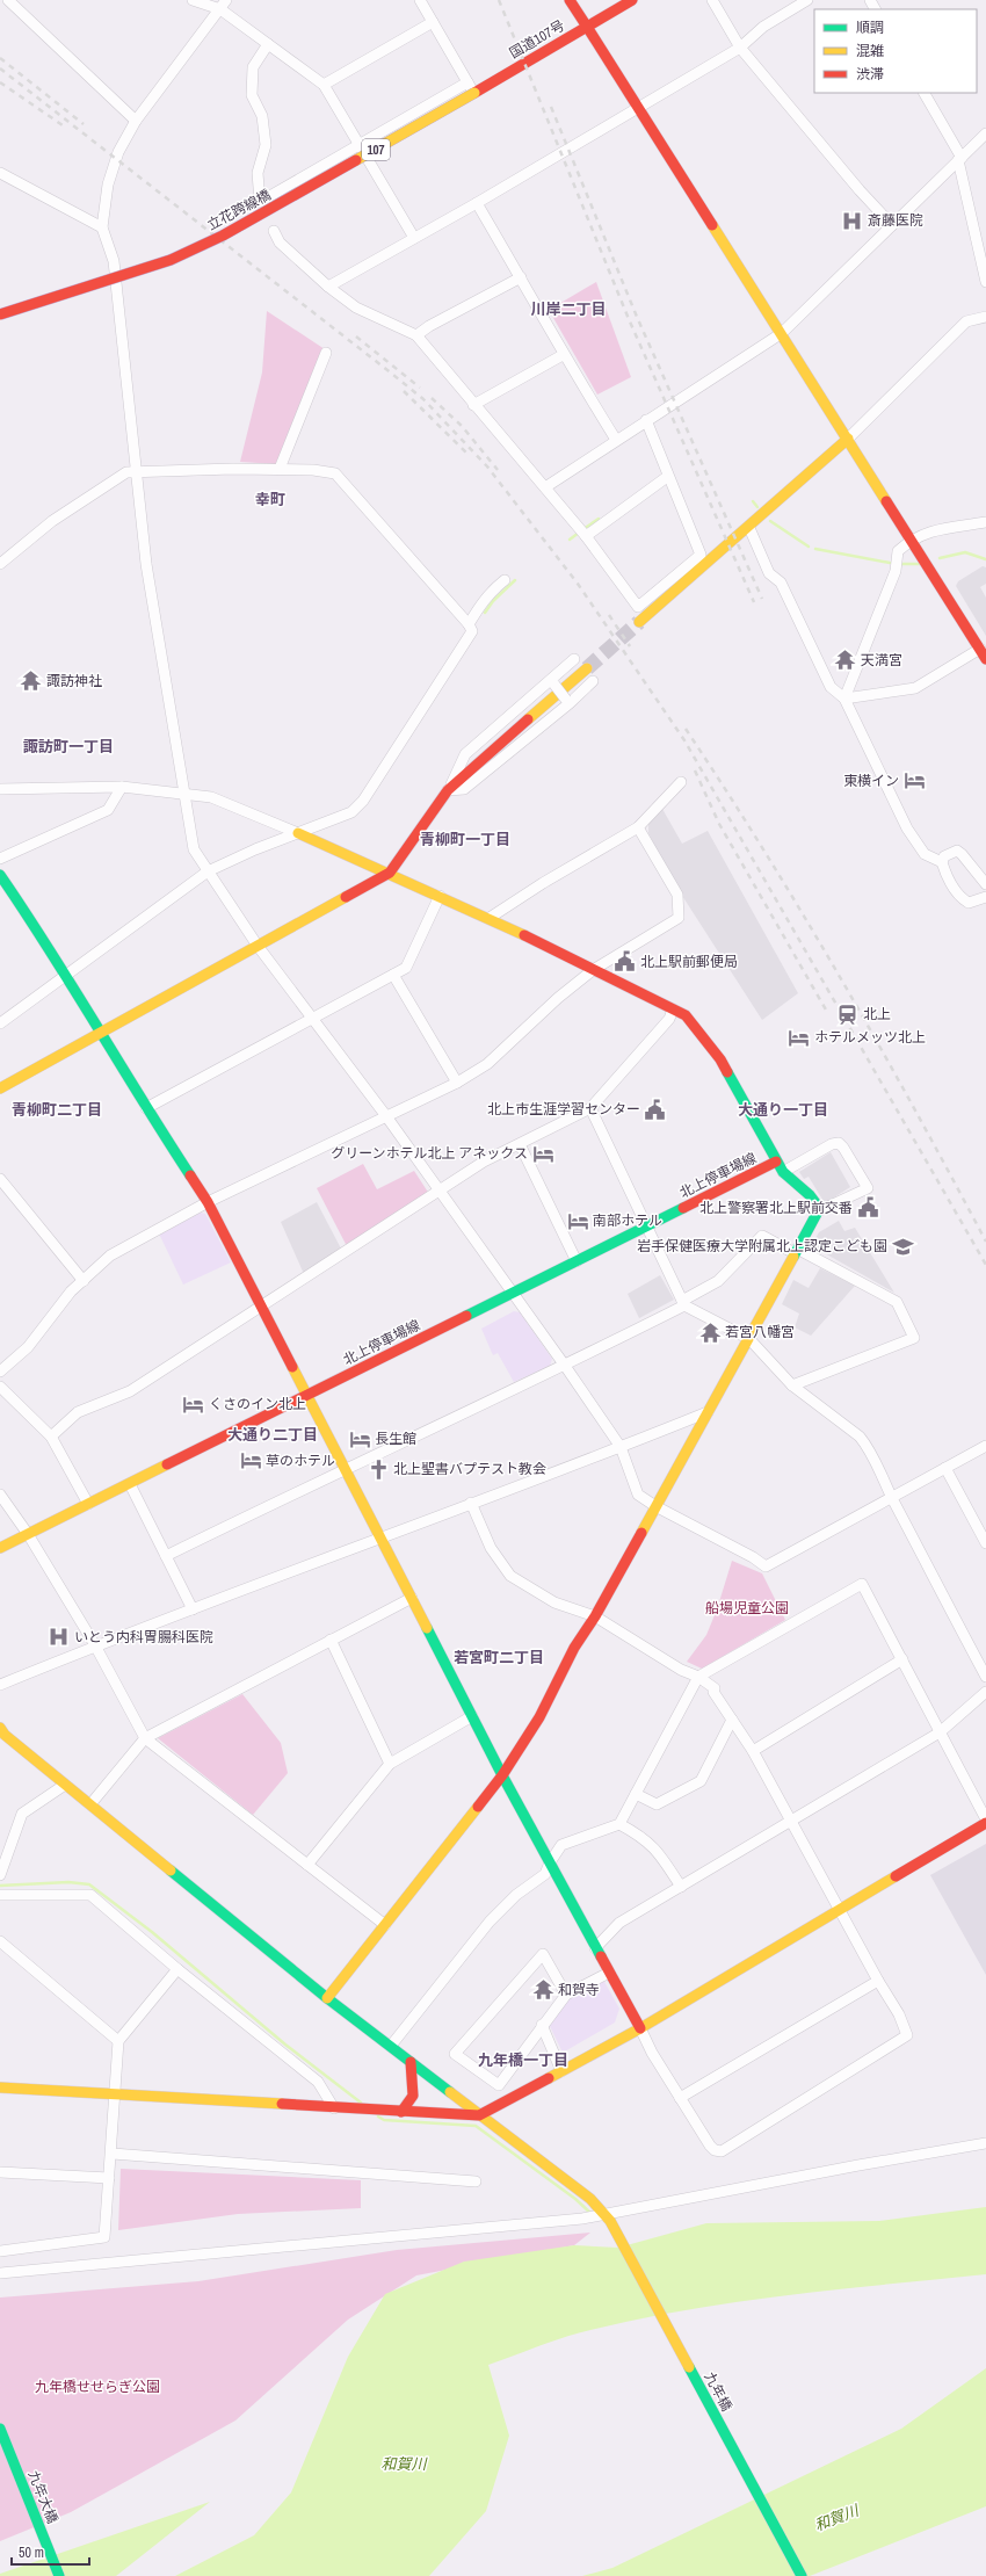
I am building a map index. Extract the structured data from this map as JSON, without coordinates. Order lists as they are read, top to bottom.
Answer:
{
  "streets": {
    "main road": [
      "国道107号",
      "107",
      "立花跨線橋",
      "北上停車場線",
      "九年橋",
      "九年大橋"
    ]
  },
  "crossings": [
    ["国道107号", "立花跨線橋"]
  ],
  "districts": [
    "川岸二丁目",
    "幸町",
    "諏訪町一丁目",
    "青柳町一丁目",
    "青柳町二丁目",
    "大通り一丁目",
    "大通り二丁目",
    "若宮町二丁目",
    "九年橋一丁目"
  ],
  "water": ["和賀川"],
  "parks": ["船場児童公園", "九年橋せせらぎ公園"],
  "places": {
    "hospital": ["斎藤医院", "いとう内科胃腸科医院"],
    "temple": [
      "天満宮",
      "諏訪神社",
      "若宮八幡宮",
      "和賀寺"
    ],
    "hotel": [
      "東横イン",
      "ホテルメッツ北上",
      "グリーンホテル北上 アネックス",
      "南部ホテル",
      "くさのイン北上",
      "長生館",
      "草のホテル"
    ],
    "public building": ["北上駅前郵便局", "北上市生涯学習センター", "北上警察署北上駅前交番"],
    "station": ["北上"],
    "school or university": ["岩手保健医療大学附属北上認定こども園"],
    "church": ["北上聖書バプテスト教会"]
  },
  "legend": ["順調", "混雑", "渋滞"],
  "scale_bar": "50 m"
}
